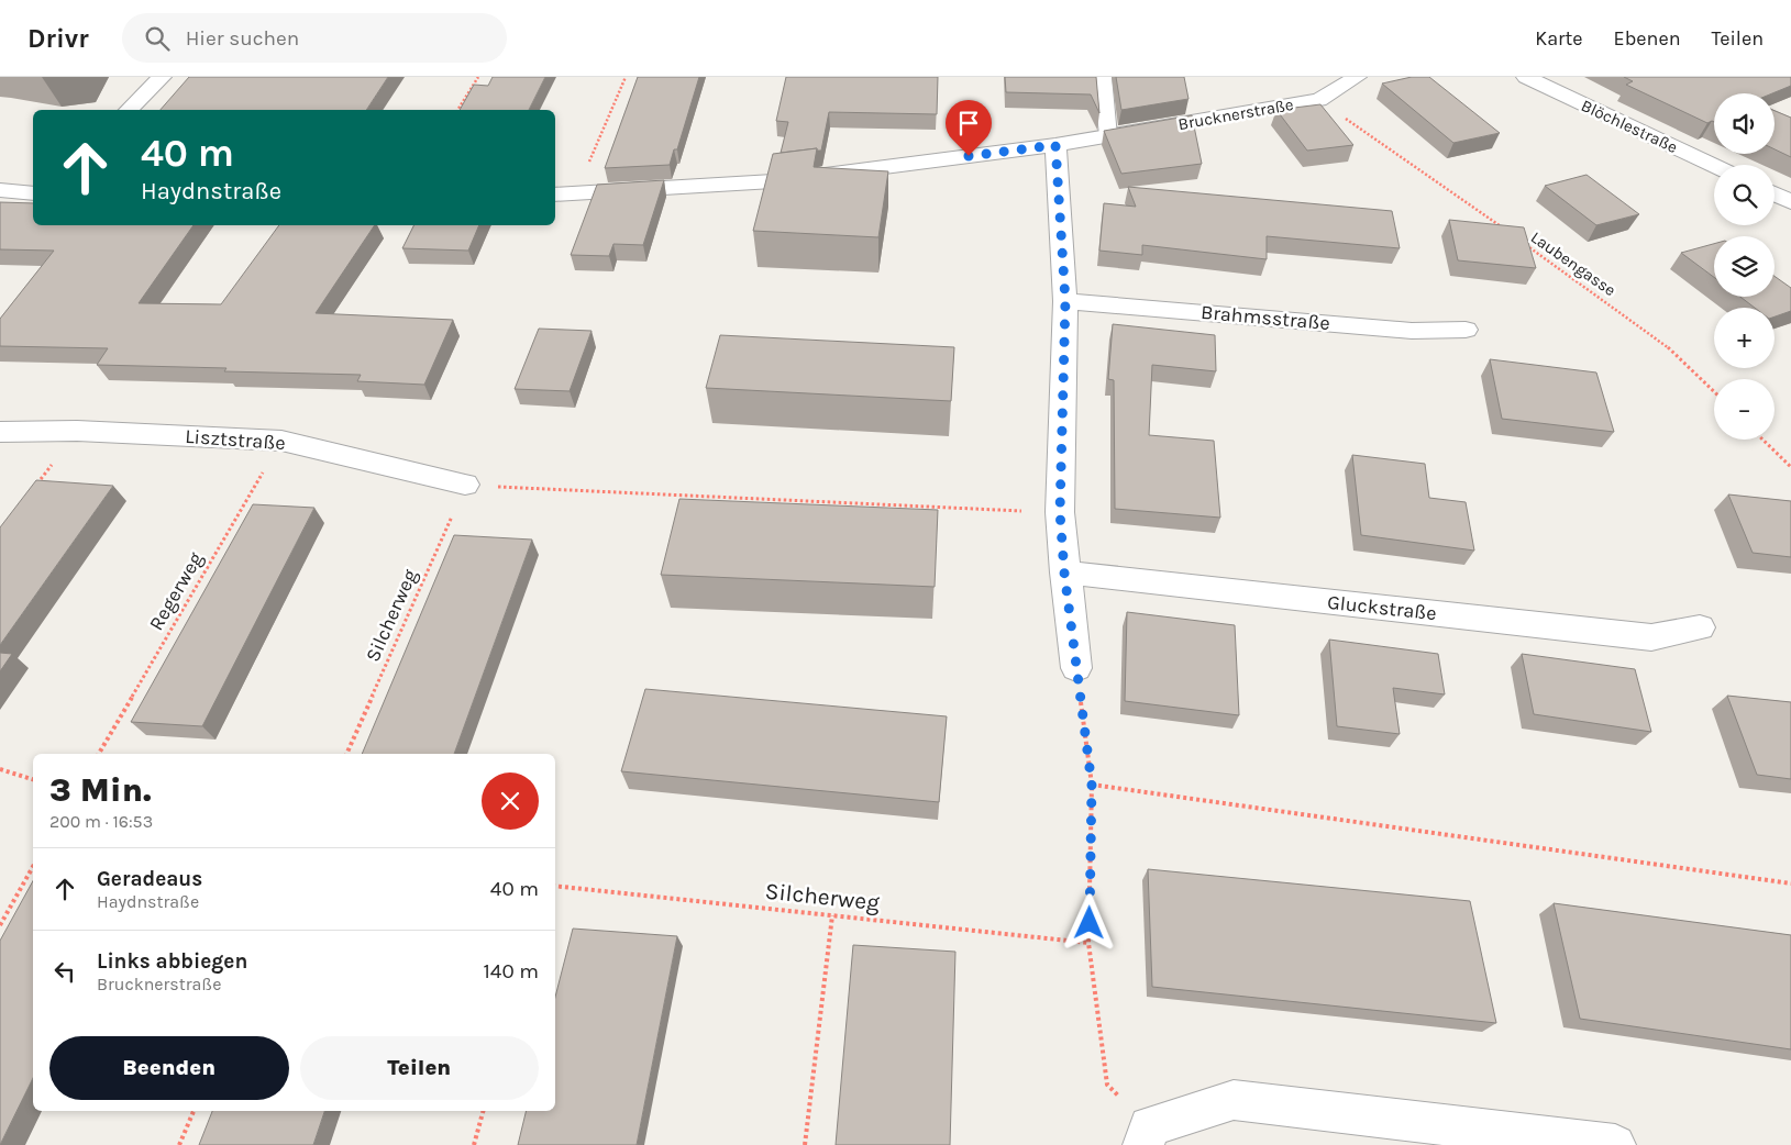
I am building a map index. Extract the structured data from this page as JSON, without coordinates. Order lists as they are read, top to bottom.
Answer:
{
  "streets": {
    "street": [
      "Brucknerstraße",
      "Blöchlestraße",
      "Brahmsstraße",
      "Lisztstraße",
      "Gluckstraße"
    ],
    "path": ["Laubengasse", "Regerweg", "Silcherweg"]
  },
  "crossings": [
    ["Brucknerstraße", "Laubengasse"],
    ["Lisztstraße", "Regerweg"],
    ["Lisztstraße", "Silcherweg"]
  ],
  "page": {
    "header": "Drivr",
    "search": "Hier suchen",
    "nav": ["Karte", "Ebenen", "Teilen"],
    "map_buttons": ["+", "−"],
    "turn": ["40 m", "Haydnstraße"],
    "heading": ["3 Min.", "200 m · 16:53"],
    "list": [
      {
        "name": "Geradeaus",
        "note": "Haydnstraße",
        "value": "40 m"
      },
      {
        "name": "Links abbiegen",
        "note": "Brucknerstraße",
        "value": "140 m"
      }
    ],
    "buttons": ["Beenden", "Teilen"]
  }
}
